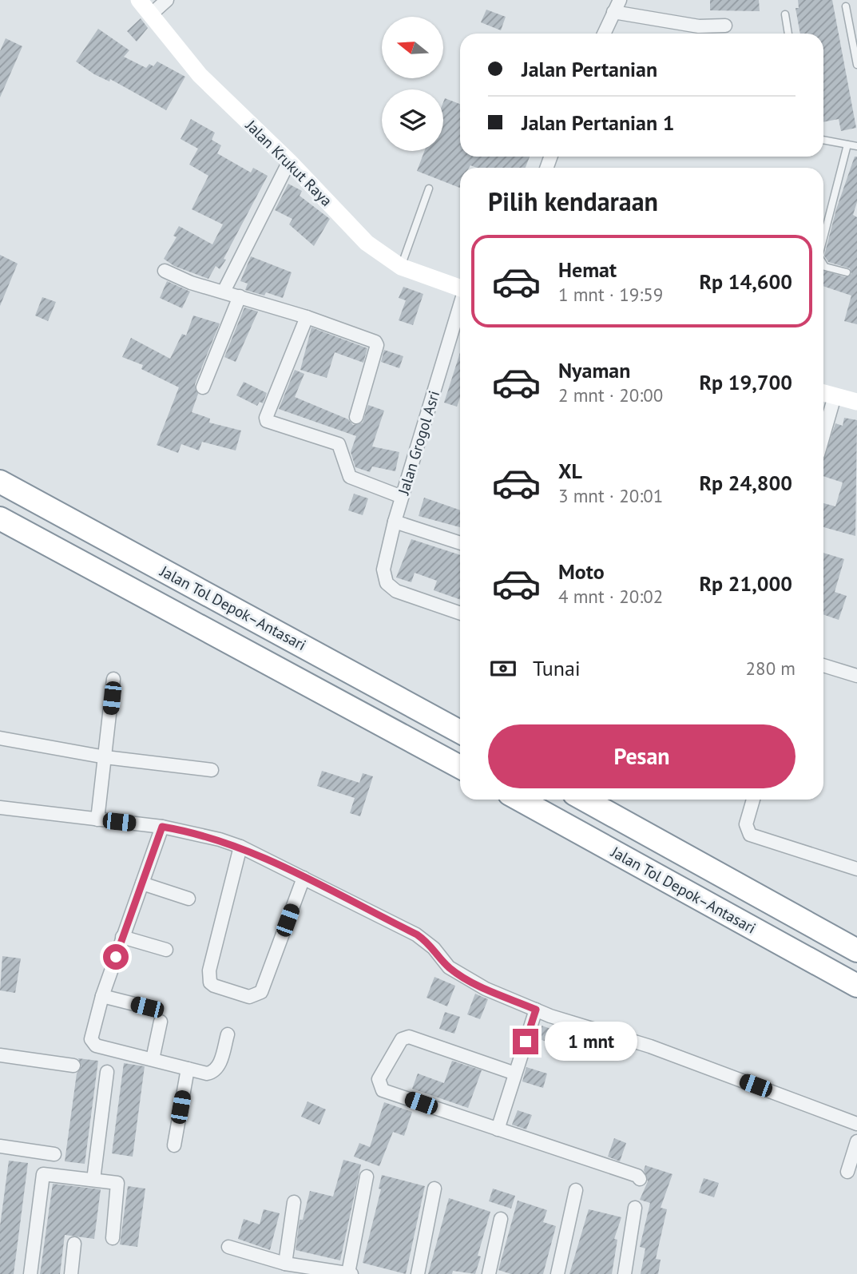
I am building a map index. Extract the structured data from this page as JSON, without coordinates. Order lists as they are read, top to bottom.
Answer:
{
  "streets": {
    "highway": ["Jalan Tol Depok–Antasari"],
    "street": ["Jalan Krukut Raya", "Jalan Grogol Asri"]
  },
  "north": "left",
  "page": {
    "banner": ["Jalan Pertanian", "Jalan Pertanian 1"],
    "heading": "Pilih kendaraan",
    "list": [
      {
        "name": "Hemat",
        "note": "1 mnt · 19:59",
        "value": "Rp 14,600"
      },
      {
        "name": "Nyaman",
        "note": "2 mnt · 20:00",
        "value": "Rp 19,700"
      },
      {
        "name": "XL",
        "note": "3 mnt · 20:01",
        "value": "Rp 24,800"
      },
      {
        "name": "Moto",
        "note": "4 mnt · 20:02",
        "value": "Rp 21,000"
      }
    ],
    "pay": ["Tunai", "280 m"],
    "buttons": "Pesan",
    "bubble": "1 mnt"
  }
}
